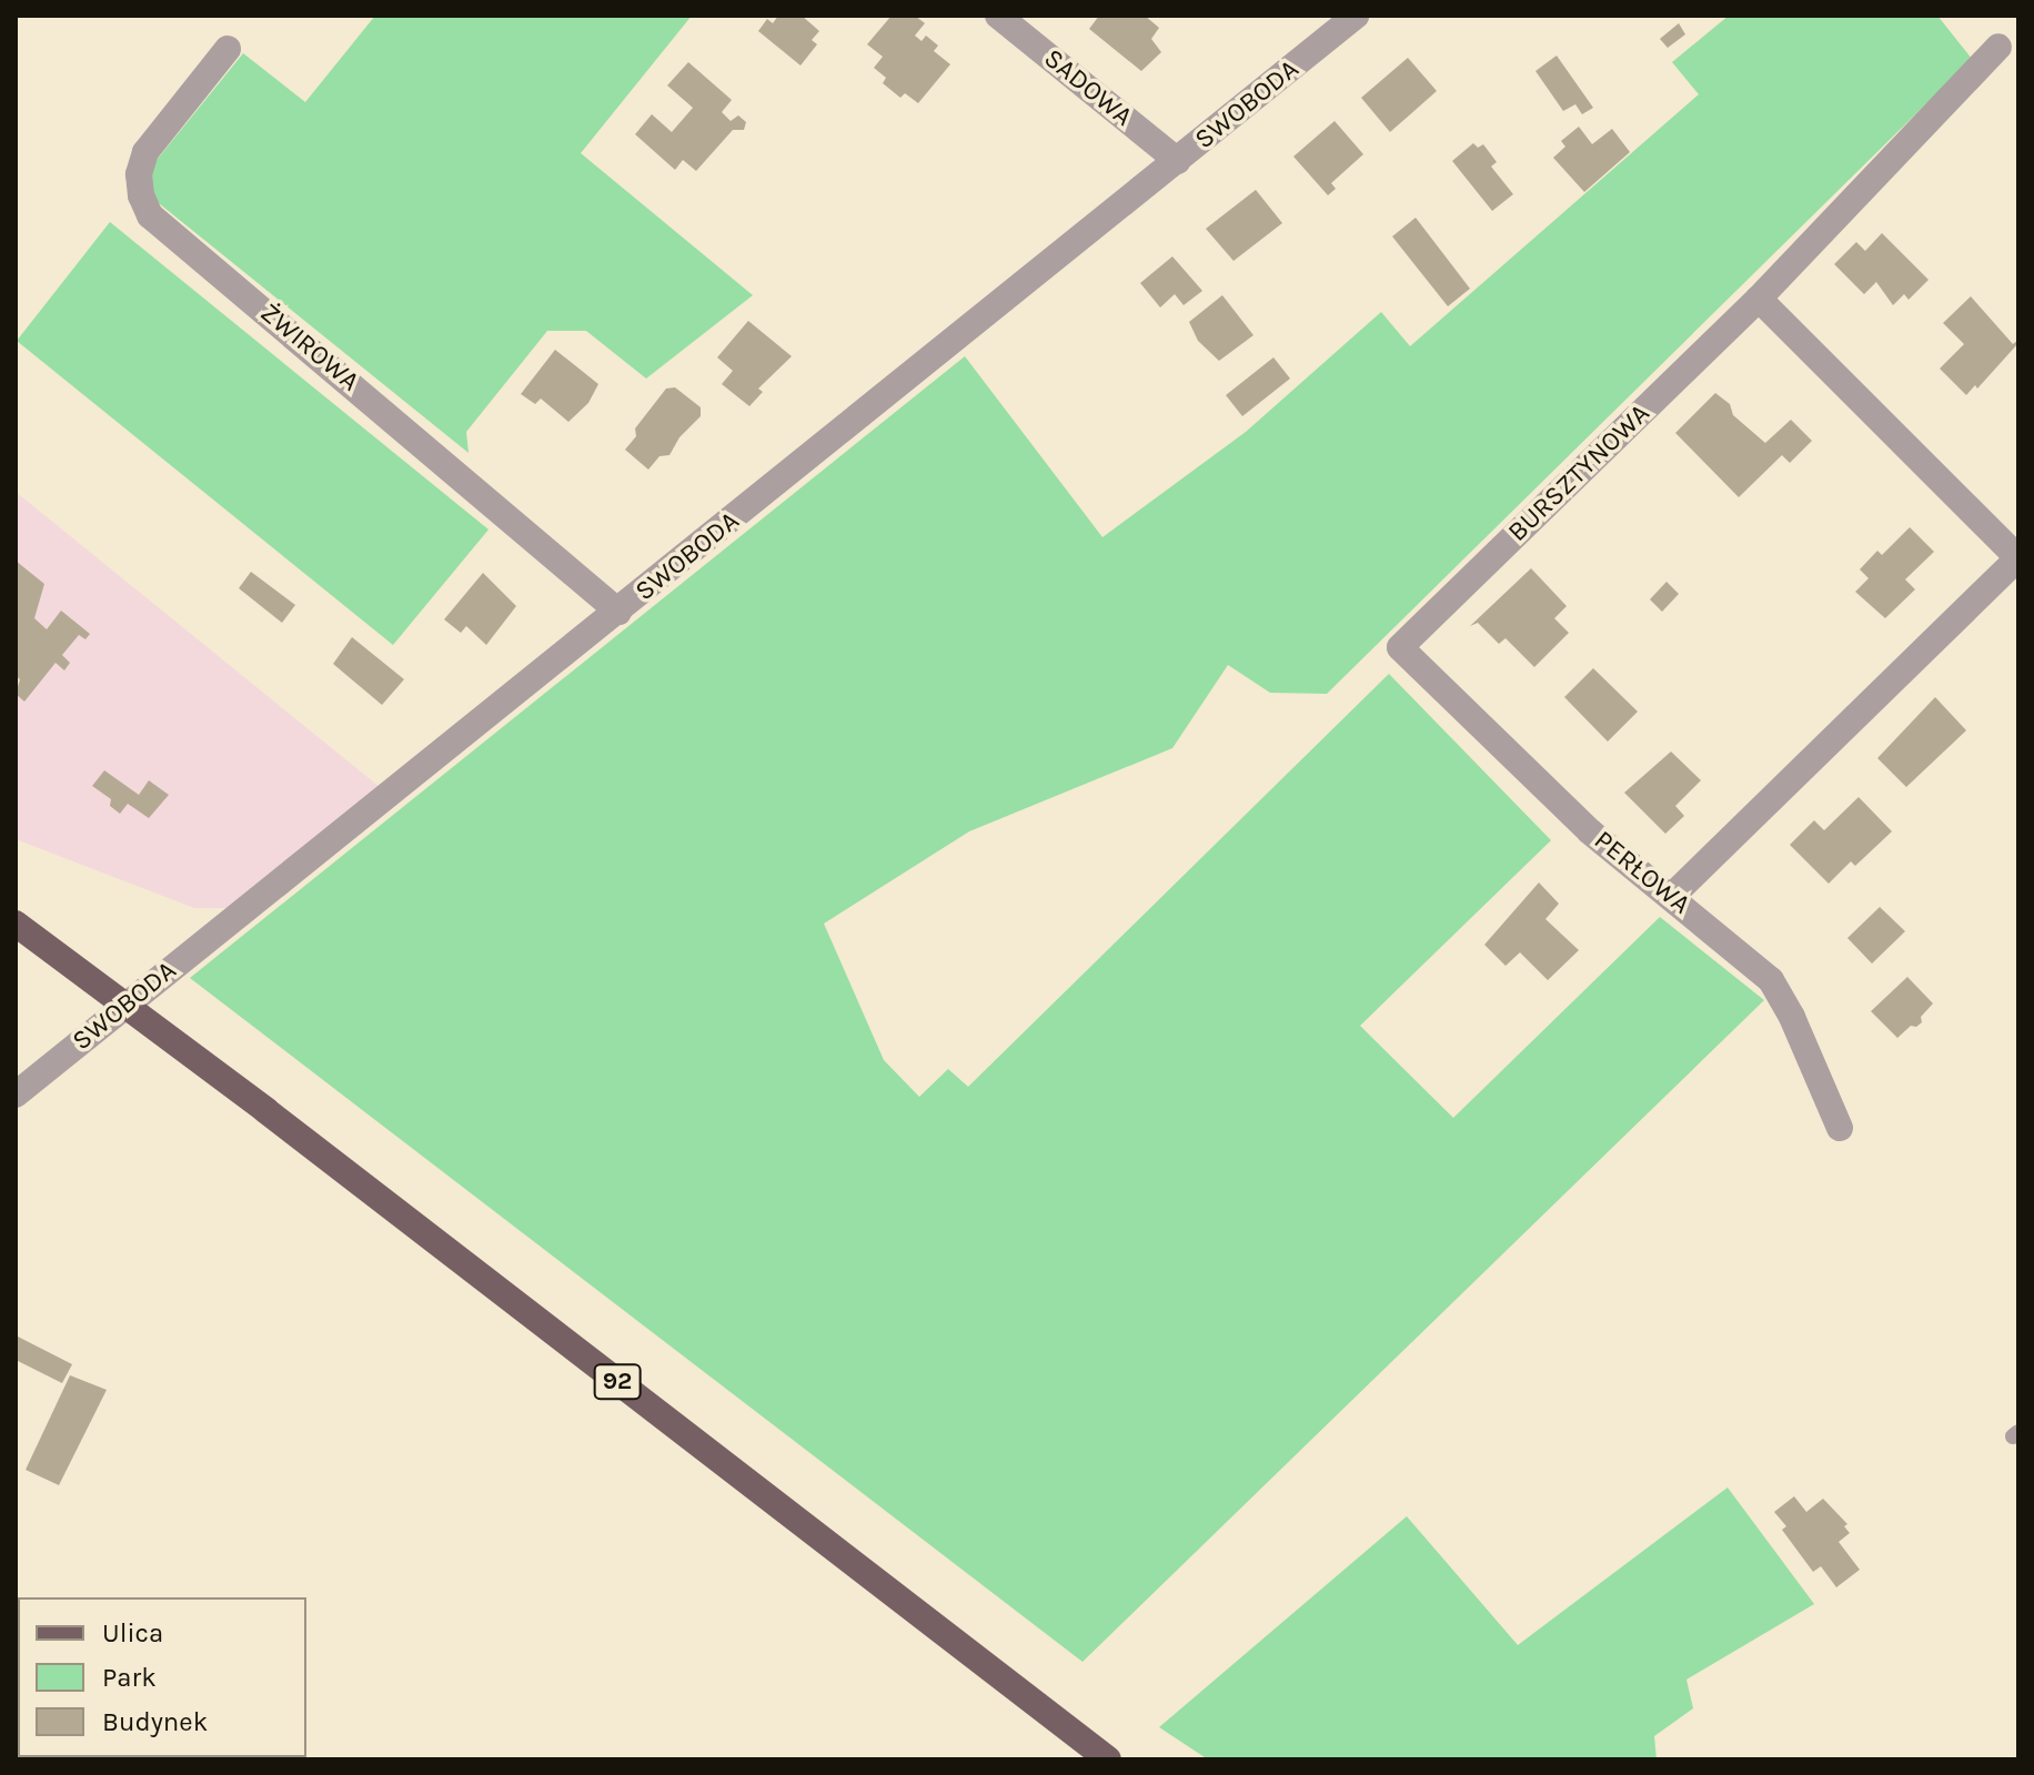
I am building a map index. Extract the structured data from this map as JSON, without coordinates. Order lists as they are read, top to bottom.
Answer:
{
  "streets": {
    "main road": ["92"],
    "street": [
      "SADOWA",
      "SWOBODA",
      "ŻWIROWA",
      "BURSZTYNOWA",
      "PERŁOWA"
    ]
  },
  "crossings": [
    ["SADOWA", "SWOBODA"],
    ["SWOBODA", "ŻWIROWA"],
    ["SWOBODA", "92"],
    ["BURSZTYNOWA", "PERŁOWA"]
  ],
  "legend": ["Ulica", "Park", "Budynek"]
}
